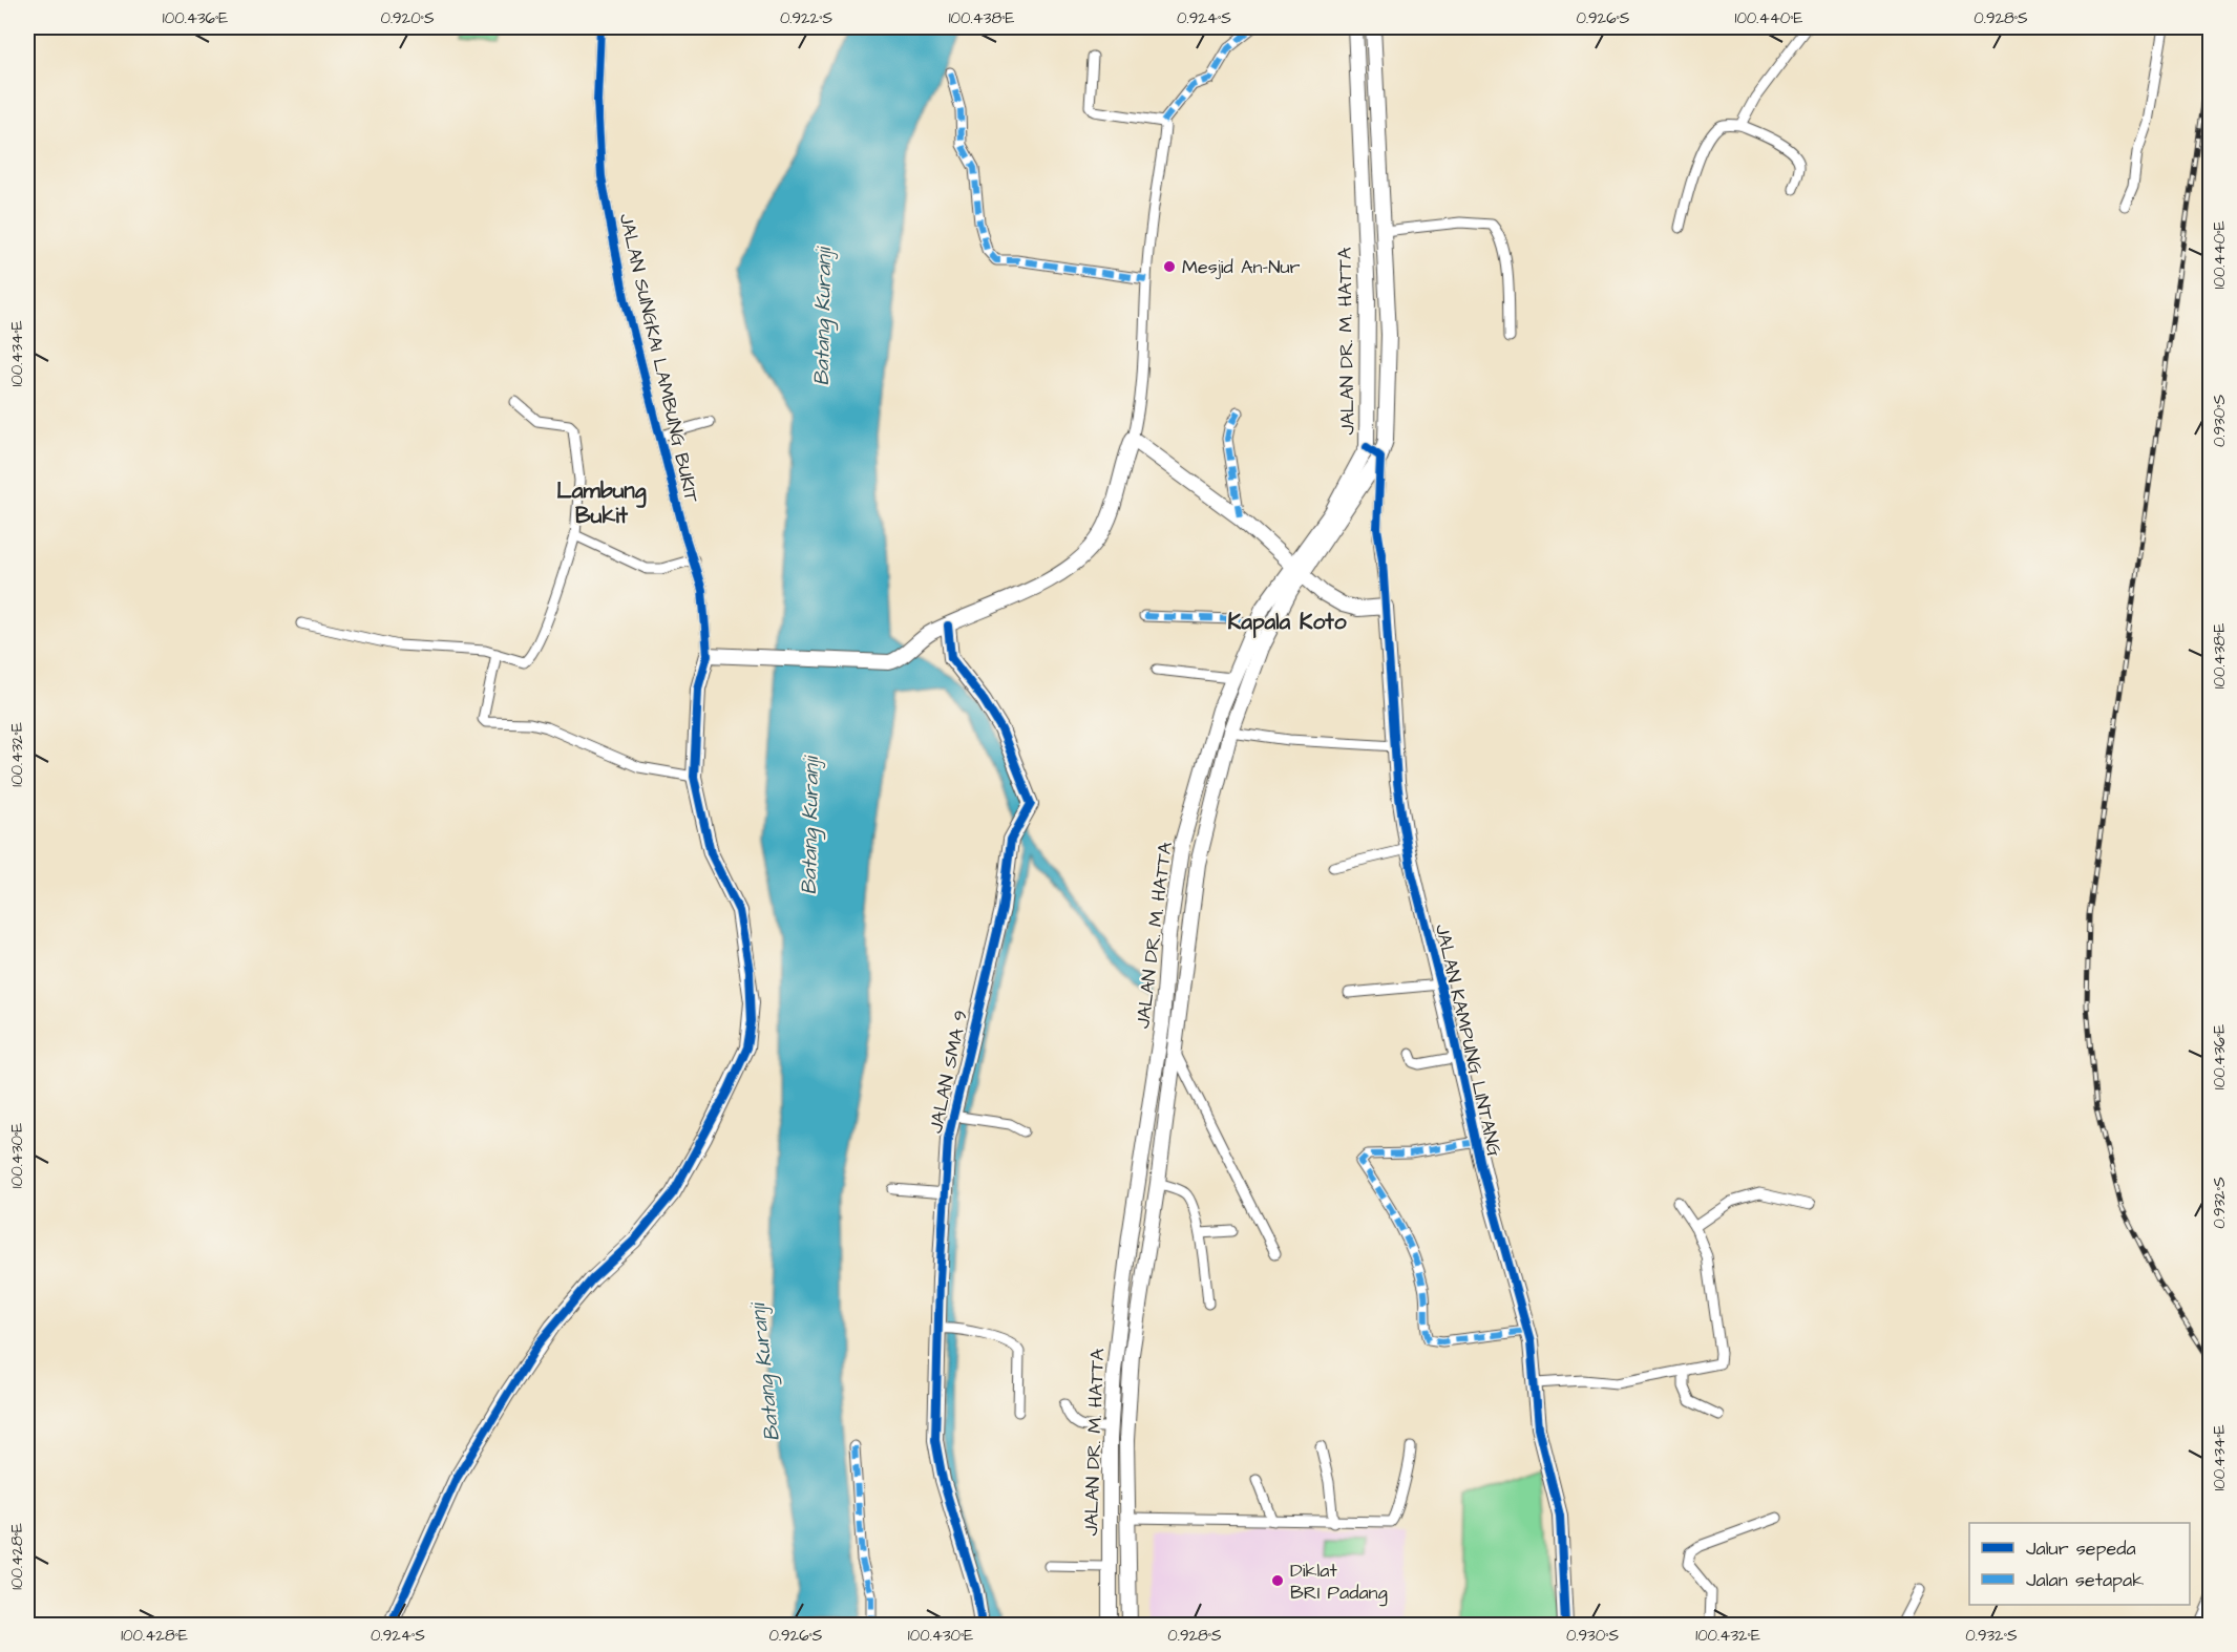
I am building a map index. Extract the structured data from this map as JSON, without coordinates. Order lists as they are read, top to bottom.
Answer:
{
  "streets": {
    "street": [
      "JALAN DR. M. HATTA",
      "JALAN SUNGKAI LAMBUNG BUKIT",
      "JALAN KAMPUNG LINTANG",
      "JALAN SMA 9"
    ]
  },
  "crossings": [
    ["JALAN DR. M. HATTA", "JALAN KAMPUNG LINTANG"]
  ],
  "districts": ["Lambung Bukit", "Kapala Koto"],
  "water": ["Batang Kuranji"],
  "places": ["Mesjid An-Nur", "Diklat BRI Padang"],
  "legend": ["Jalur sepeda", "Jalan setapak"],
  "coordinates": [
    "100.436°E",
    "0.920°S",
    "0.922°S",
    "100.438°E",
    "0.924°S",
    "0.926°S",
    "100.440°E",
    "0.928°S",
    "100.434°E",
    "0.930°S",
    "100.432°E",
    "100.430°E",
    "0.932°S",
    "100.428°E"
  ]
}
